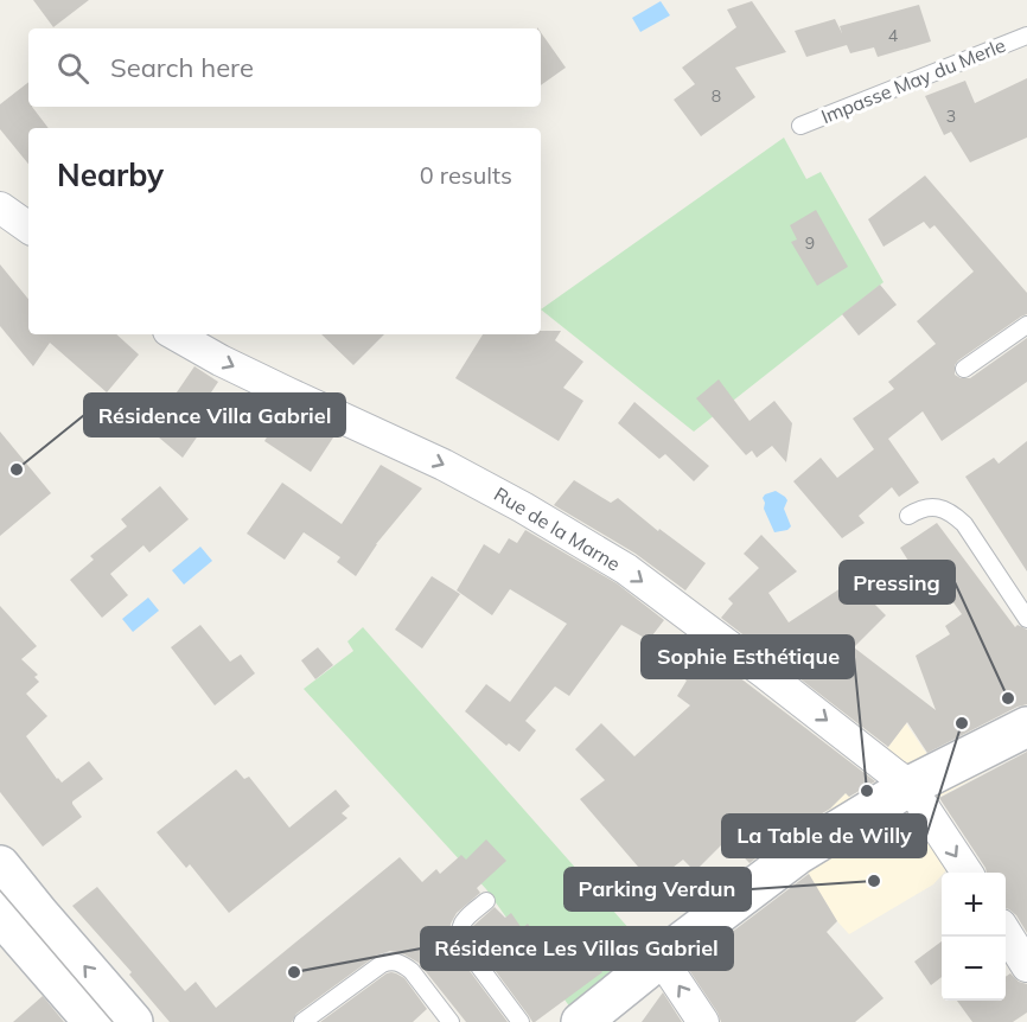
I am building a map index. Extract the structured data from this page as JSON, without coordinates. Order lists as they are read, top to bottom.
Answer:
{
  "streets": {
    "street": ["Rue de la Marne"],
    "lane": ["Impasse May du Merle"]
  },
  "one_way": ["Rue de la Marne"],
  "places": [
    "Résidence Villa Gabriel",
    "Pressing",
    "La Table de Willy",
    "Sophie Esthétique",
    "Parking Verdun",
    "Résidence Les Villas Gabriel"
  ],
  "house_numbers": [
    "4",
    "8",
    "3",
    "9"
  ],
  "page": {
    "search": "Search here",
    "heading": ["Nearby", "0 results"],
    "map_buttons": ["+", "−"]
  }
}
